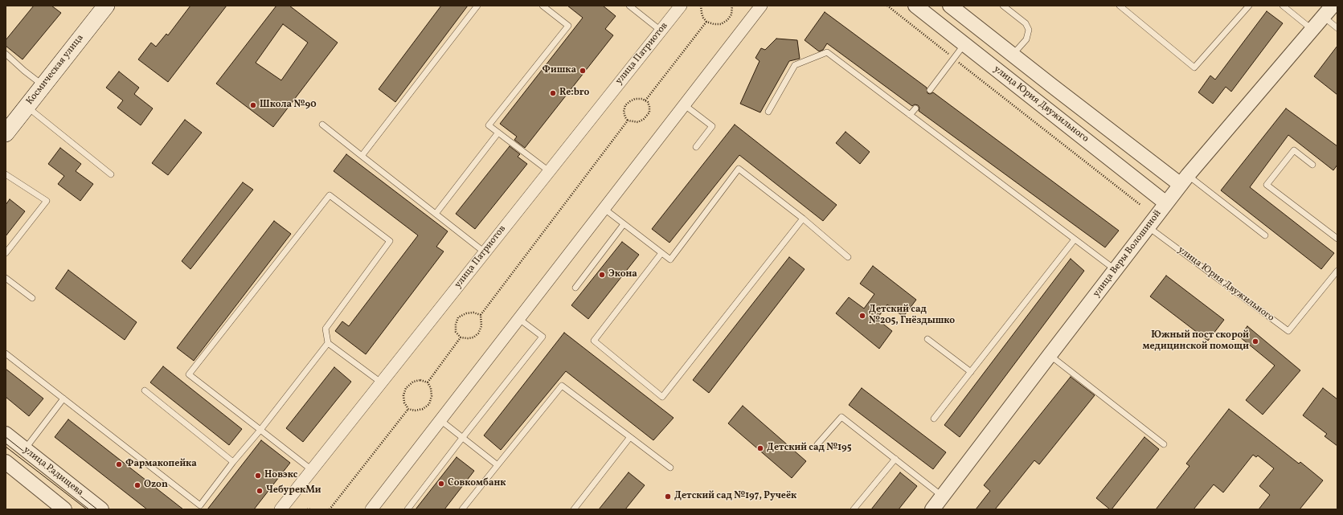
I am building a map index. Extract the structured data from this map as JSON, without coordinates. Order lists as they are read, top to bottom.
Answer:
{
  "streets": {
    "main road": ["Космическая улица"],
    "street": [
      "улица Патриотов",
      "улица Юрия Двужильного",
      "улица Веры Волошиной",
      "улица Радищева"
    ]
  },
  "crossings": [
    ["улица Юрия Двужильного", "улица Веры Волошиной"]
  ],
  "places": [
    "Фишка",
    "Re:bro",
    "Школа №90",
    "Экона",
    "Детский сад №205, Гнёздышко",
    "Южный пост скорой медицинской помощи",
    "Детский сад №195",
    "Фармакопейка",
    "Новэкс",
    "Совкомбанк",
    "Ozon",
    "ЧебурекМи",
    "Детский сад №197, Ручеёк"
  ]
}
